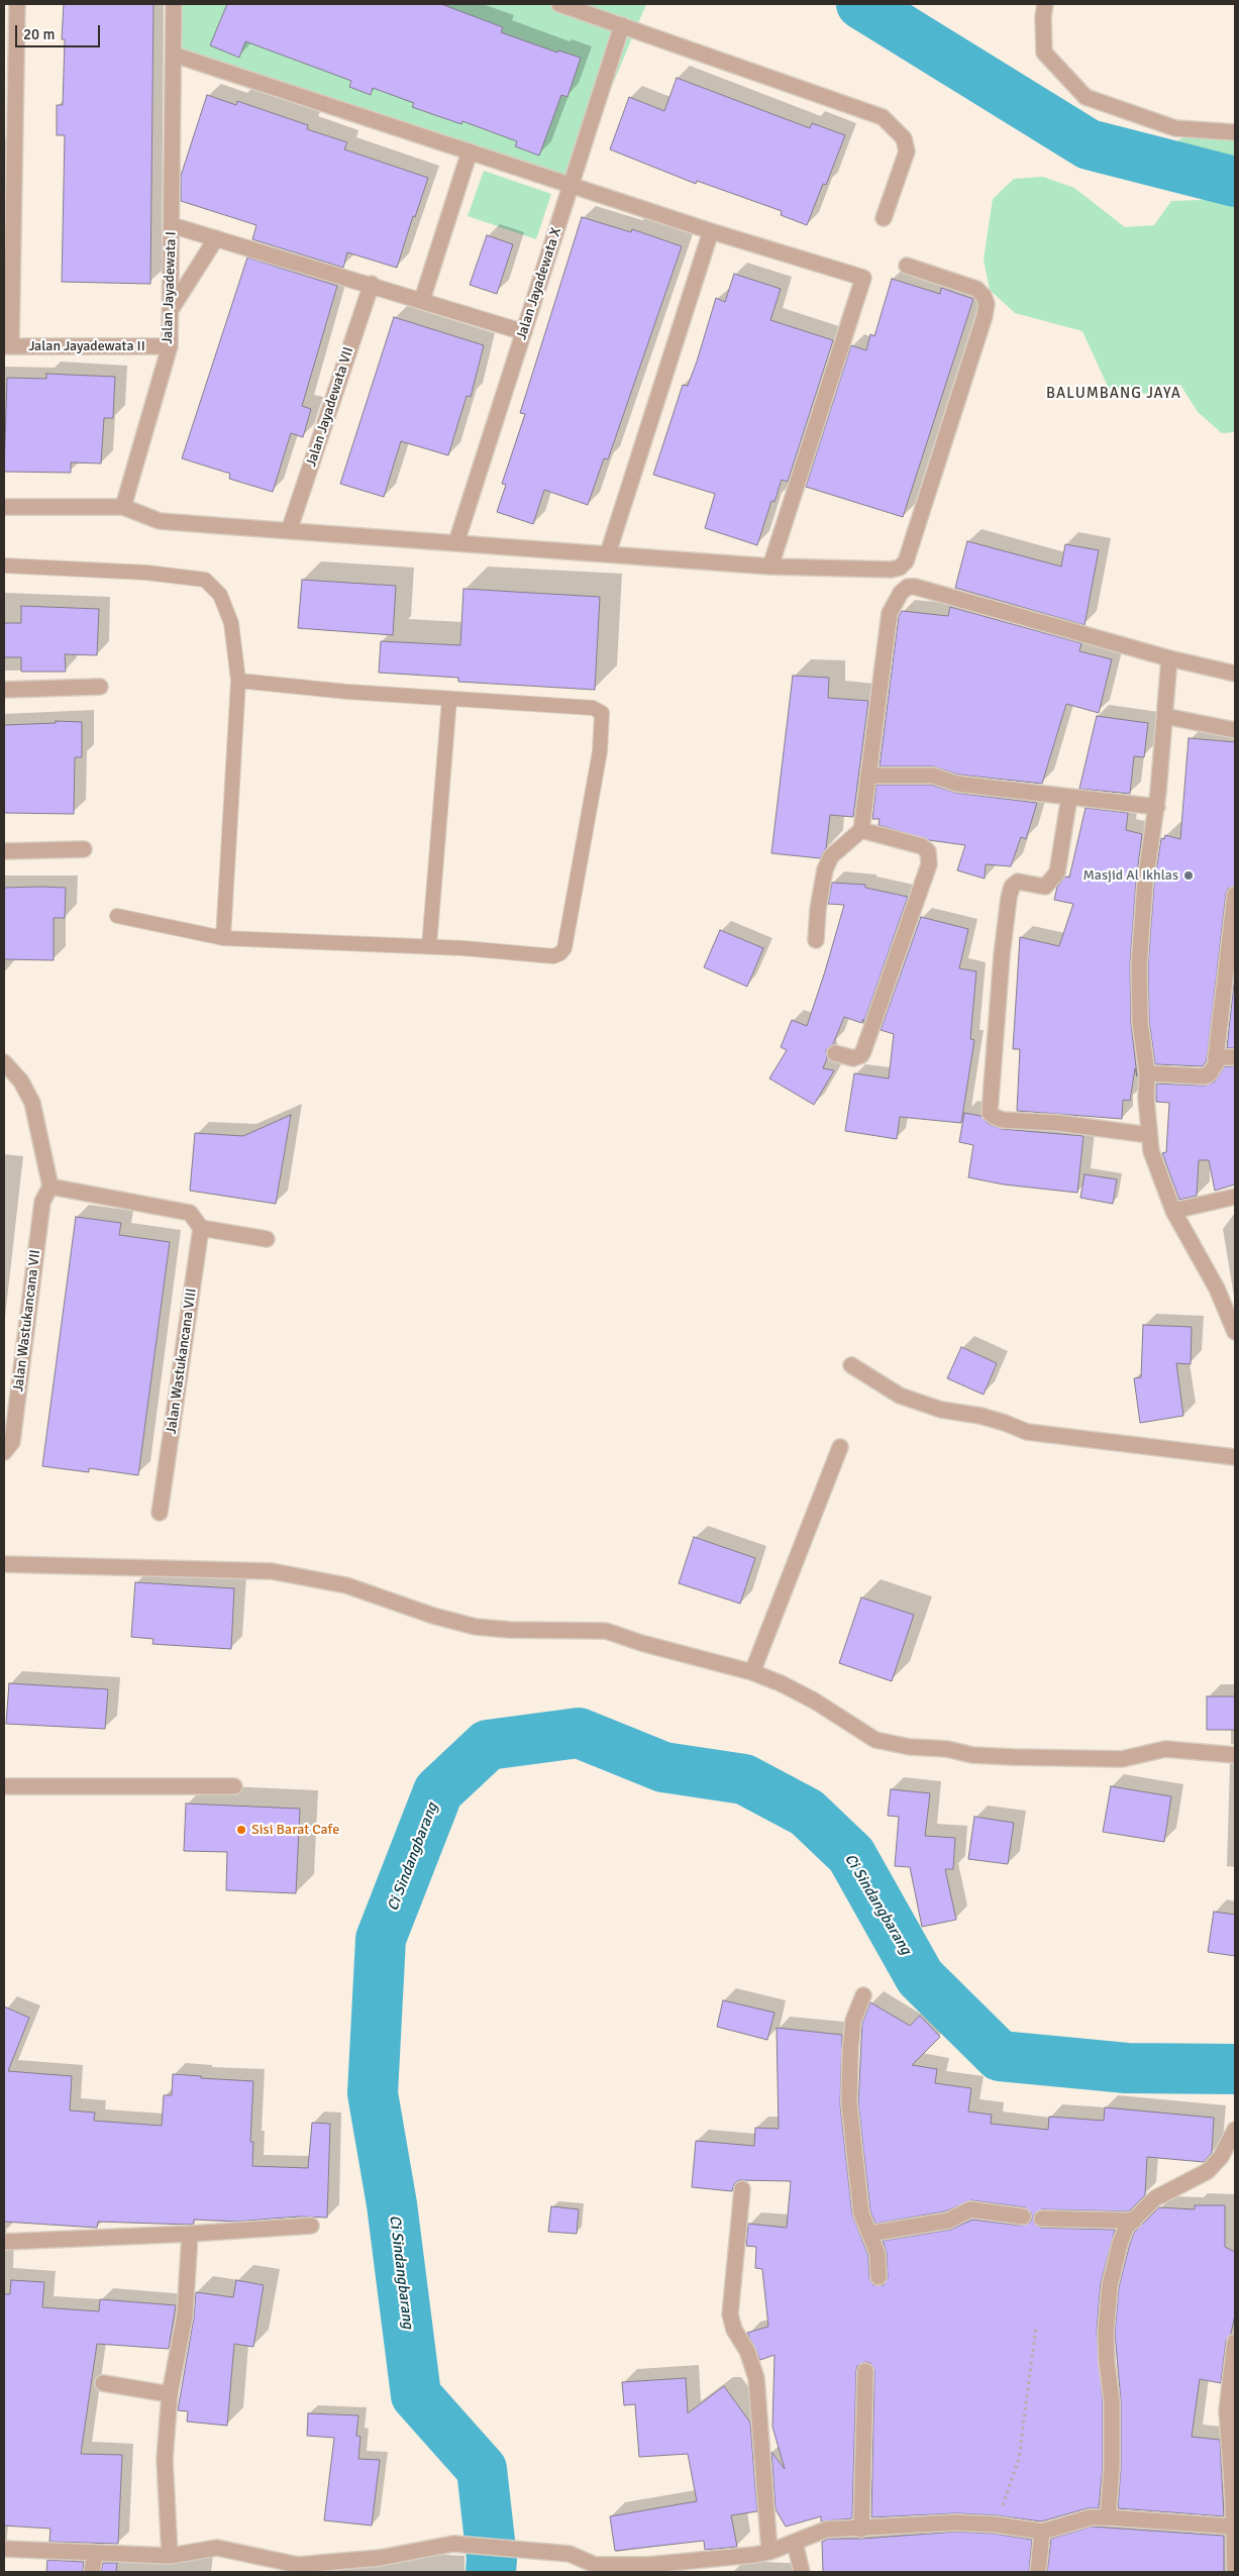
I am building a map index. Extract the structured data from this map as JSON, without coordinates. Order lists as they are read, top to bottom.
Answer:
{
  "streets": {
    "street": [
      "Jalan Jayadewata X",
      "Jalan Jayadewata I",
      "Jalan Jayadewata II",
      "Jalan Jayadewata VII",
      "Jalan Wastukancana VII",
      "Jalan Wastukancana VIII"
    ]
  },
  "crossings": [
    ["Jalan Jayadewata I", "Jalan Jayadewata II"]
  ],
  "districts": ["BALUMBANG JAYA"],
  "water": ["Ci Sindangbarang"],
  "places": ["Masjid Al Ikhlas", "Sisi Barat Cafe"],
  "scale_bar": "20 m"
}
